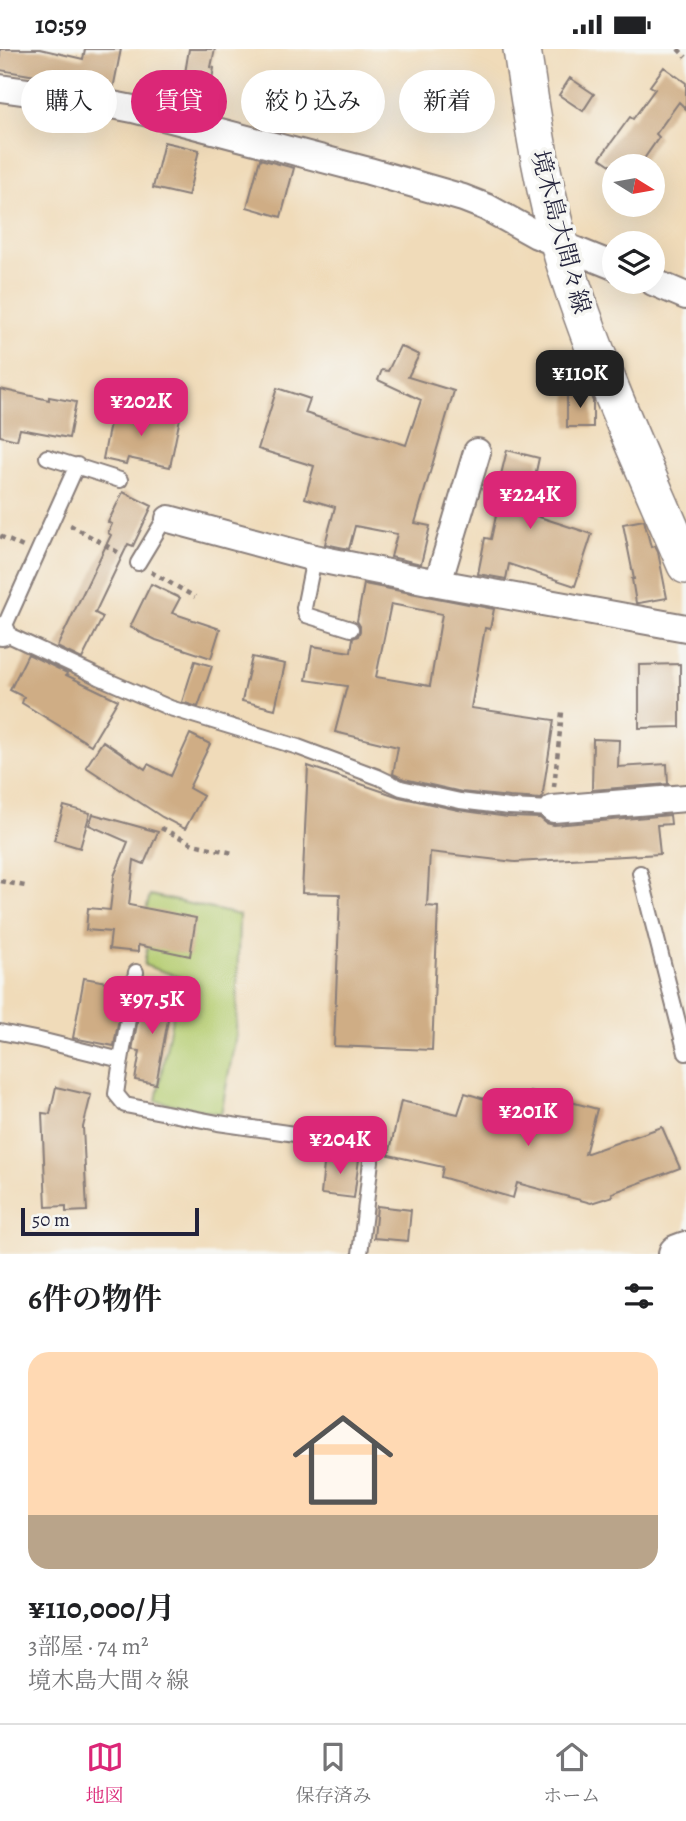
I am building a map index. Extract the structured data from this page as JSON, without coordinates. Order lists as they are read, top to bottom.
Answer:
{
  "streets": {
    "main road": ["境木島大間々線"]
  },
  "scale_bar": "50 m",
  "north": "right",
  "page": {
    "status": "10:59",
    "chip": [
      "購入",
      "賃貸",
      "絞り込み",
      "新着"
    ],
    "price": [
      "¥110K",
      "¥202K",
      "¥224K",
      "¥97.5K",
      "¥201K",
      "¥204K"
    ],
    "scale": "50 m",
    "heading": "6件の物件",
    "list": [
      {
        "name": "¥110,000/月",
        "note": "3部屋 · 74 m² · 境木島大間々線"
      }
    ],
    "tabs": ["地図", "保存済み", "ホーム"]
  }
}
